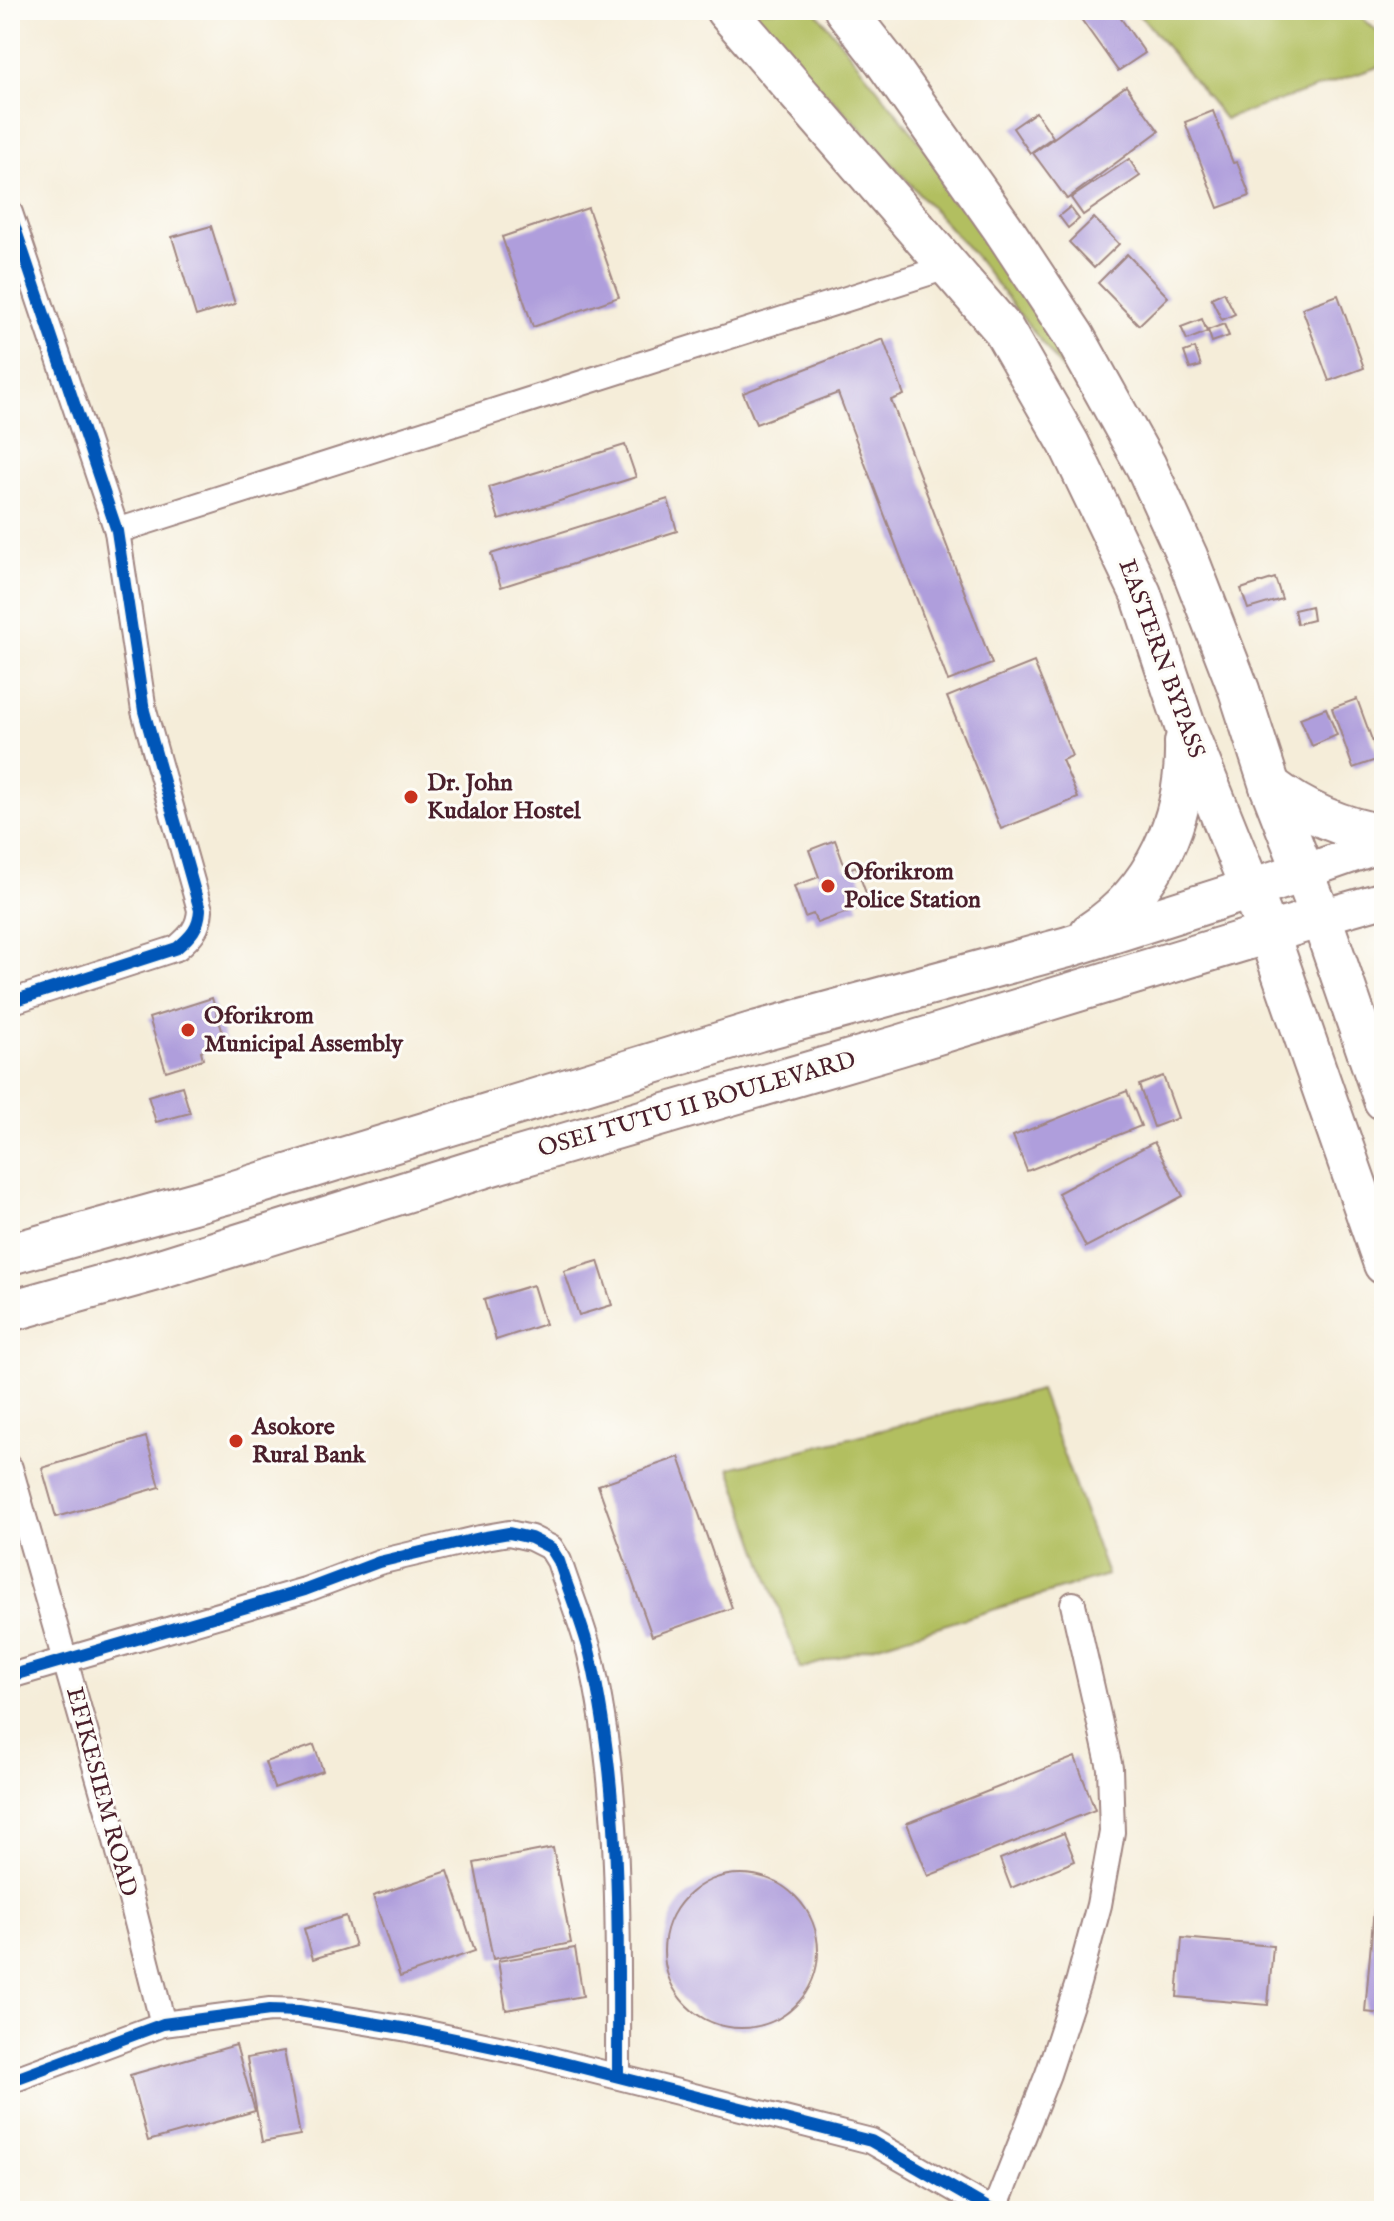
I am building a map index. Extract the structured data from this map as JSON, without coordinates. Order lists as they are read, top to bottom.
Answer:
{
  "streets": {
    "highway": ["EASTERN BYPASS", "OSEI TUTU II BOULEVARD"],
    "street": ["EFIKESIEM ROAD"]
  },
  "crossings": [
    ["EASTERN BYPASS", "OSEI TUTU II BOULEVARD"]
  ],
  "places": [
    "Dr. John Kudalor Hostel",
    "Oforikrom Police Station",
    "Oforikrom Municipal Assembly",
    "Asokore Rural Bank"
  ]
}
